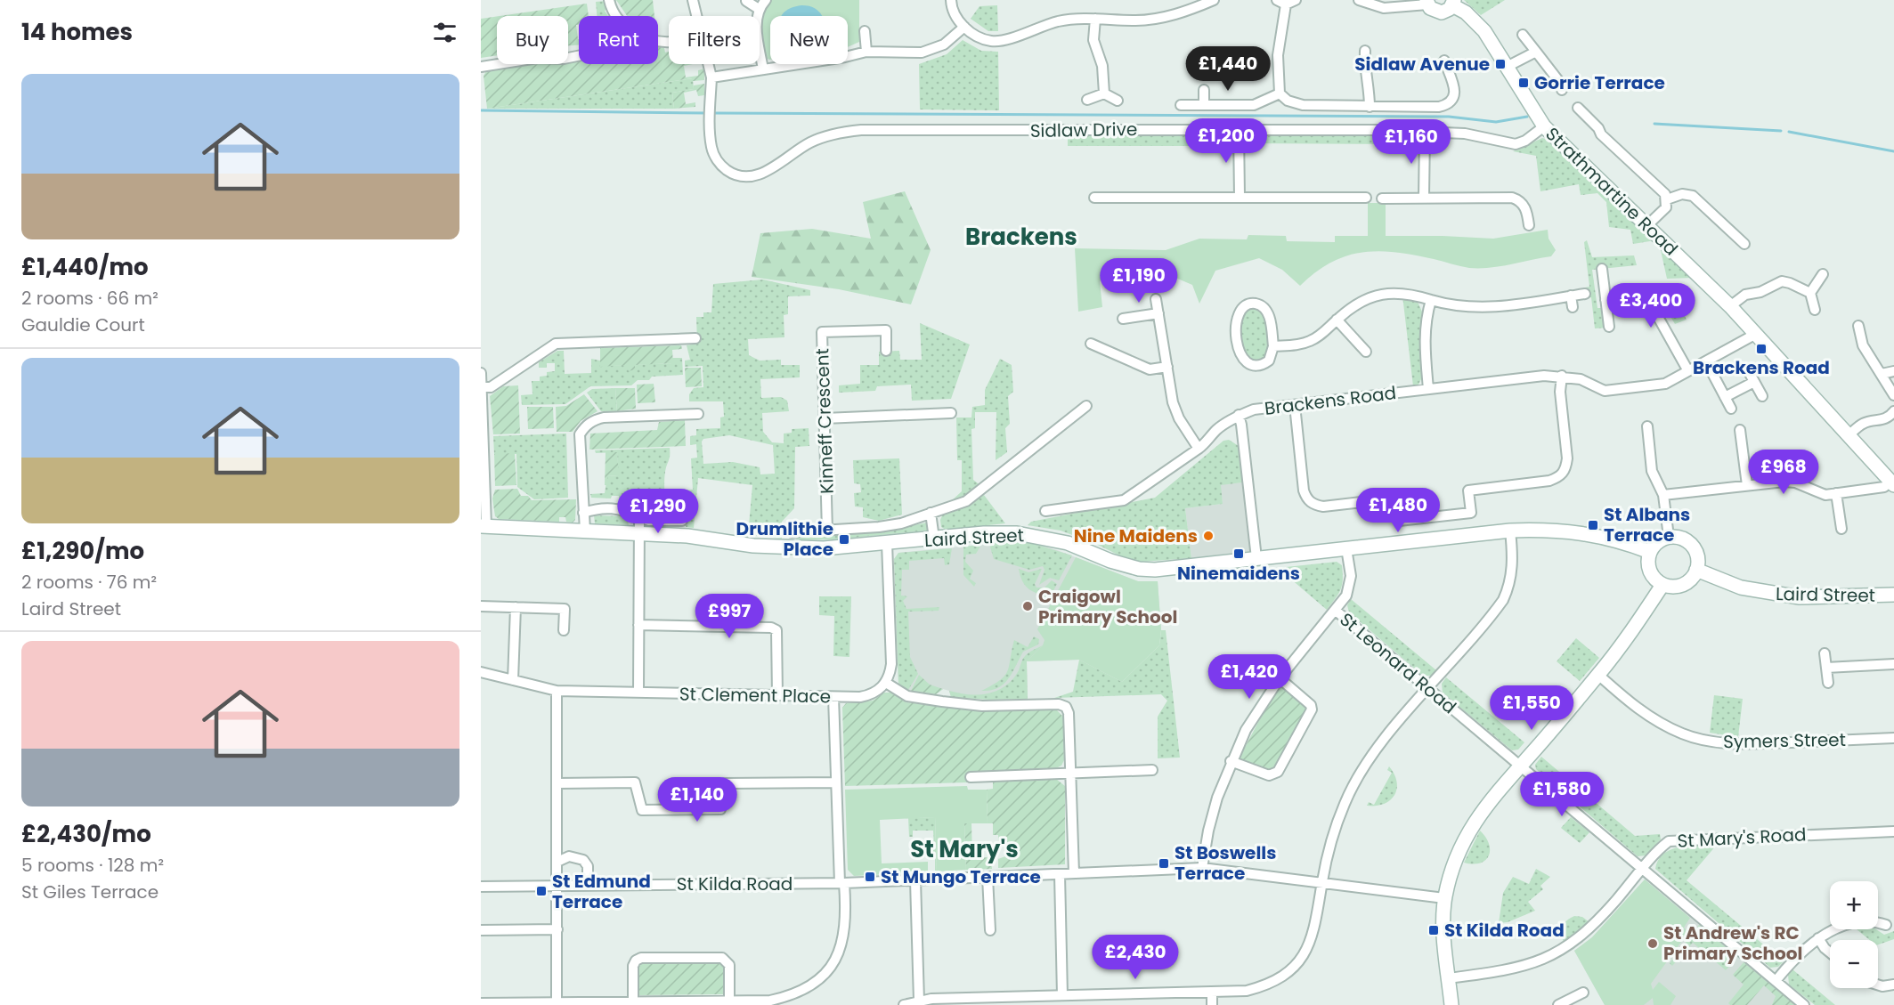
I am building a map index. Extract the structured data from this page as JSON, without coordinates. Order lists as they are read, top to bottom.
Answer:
{
  "streets": {
    "street": [
      "Sidlaw Drive",
      "Strathmartine Road",
      "Brackens Road",
      "Kinneff Crescent",
      "Laird Street",
      "St Leonard Road",
      "St Clement Place",
      "Symers Street",
      "St Mary's Road",
      "St Kilda Road"
    ]
  },
  "crossings": [
    ["Sidlaw Drive", "Strathmartine Road"],
    ["Strathmartine Road", "Brackens Road"],
    ["St Leonard Road", "St Mary's Road"]
  ],
  "districts": ["Brackens", "St Mary's"],
  "places": {
    "transit": [
      "Sidlaw Avenue",
      "Gorrie Terrace",
      "Brackens Road",
      "St Albans Terrace",
      "Drumlithie Place",
      "Ninemaidens",
      "St Boswells Terrace",
      "St Mungo Terrace",
      "St Edmund Terrace",
      "St Kilda Road"
    ],
    "other": ["Nine Maidens", "Craigowl Primary School", "St Andrew's RC Primary School"]
  },
  "page": {
    "heading": "14 homes",
    "chip": [
      "Buy",
      "Rent",
      "Filters",
      "New"
    ],
    "price": [
      "£1,440",
      "£1,200",
      "£1,160",
      "£1,190",
      "£3,400",
      "£968",
      "£1,480",
      "£1,290",
      "£997",
      "£1,420",
      "£1,550",
      "£1,580",
      "£1,140",
      "£2,430"
    ],
    "list": [
      {
        "name": "£1,440/mo",
        "note": "2 rooms · 66 m² · Gauldie Court"
      },
      {
        "name": "£1,290/mo",
        "note": "2 rooms · 76 m² · Laird Street"
      },
      {
        "name": "£2,430/mo",
        "note": "5 rooms · 128 m² · St Giles Terrace"
      }
    ],
    "map_buttons": ["+", "−"]
  }
}
